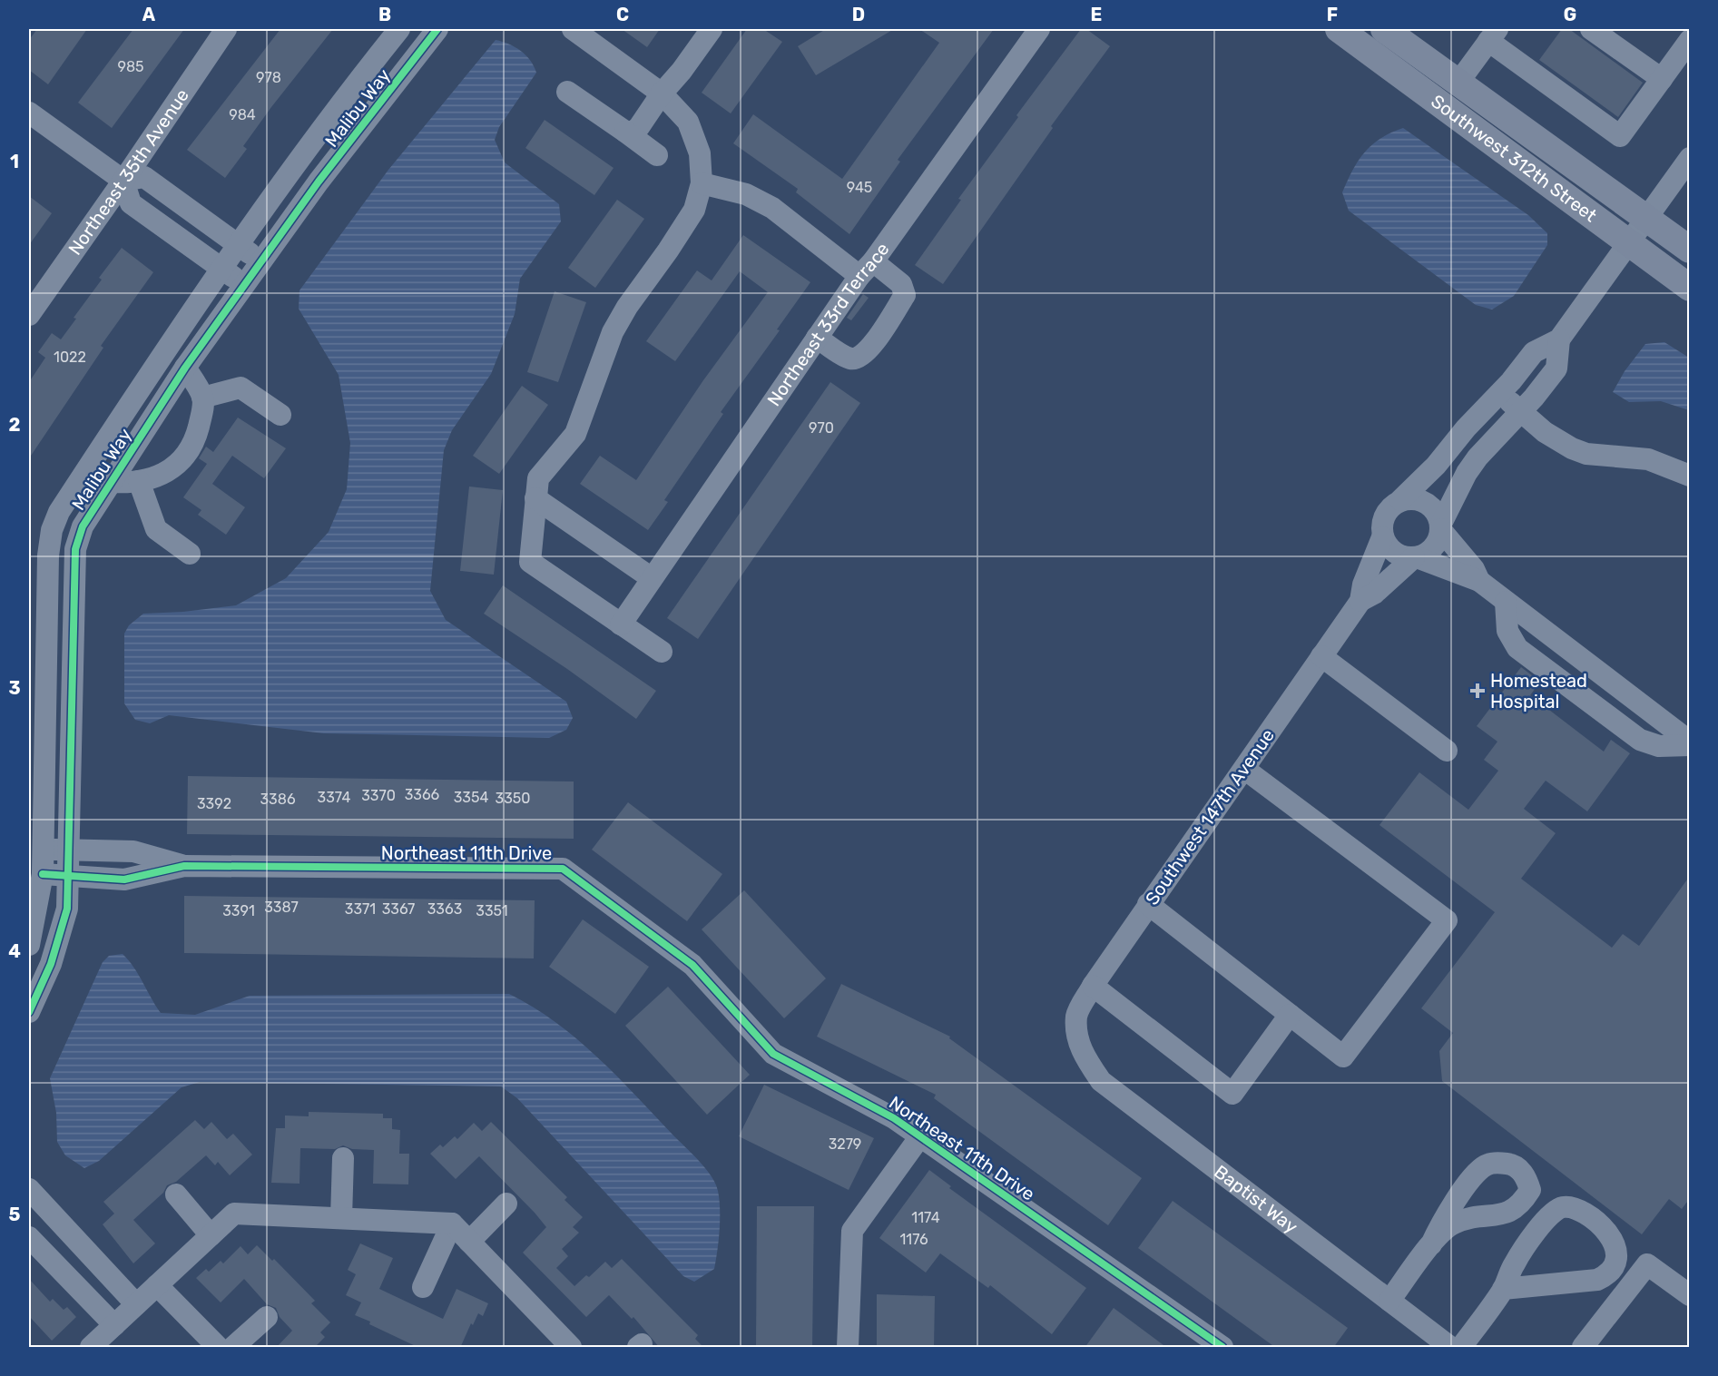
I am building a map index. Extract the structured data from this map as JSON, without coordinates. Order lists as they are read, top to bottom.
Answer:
{
  "streets": {
    "main road": ["Southwest 312th Street"],
    "street": [
      "Malibu Way",
      "Northeast 35th Avenue",
      "Northeast 33rd Terrace",
      "Southwest 147th Avenue",
      "Northeast 11th Drive",
      "Baptist Way"
    ]
  },
  "crossings": [
    ["Malibu Way", "Northeast 11th Drive"],
    ["Southwest 147th Avenue", "Baptist Way"]
  ],
  "places": {
    "health": ["Homestead Hospital"]
  },
  "house_numbers": [
    "985",
    "978",
    "984",
    "945",
    "1022",
    "970",
    "3366",
    "3370",
    "3374",
    "3354",
    "3350",
    "3386",
    "3392",
    "3387",
    "3371",
    "3367",
    "3363",
    "3391",
    "3351",
    "3279",
    "1174",
    "1176"
  ],
  "grid": {
    "columns": [
      "A",
      "B",
      "C",
      "D",
      "E",
      "F",
      "G"
    ],
    "rows": [
      "1",
      "2",
      "3",
      "4",
      "5"
    ]
  }
}
